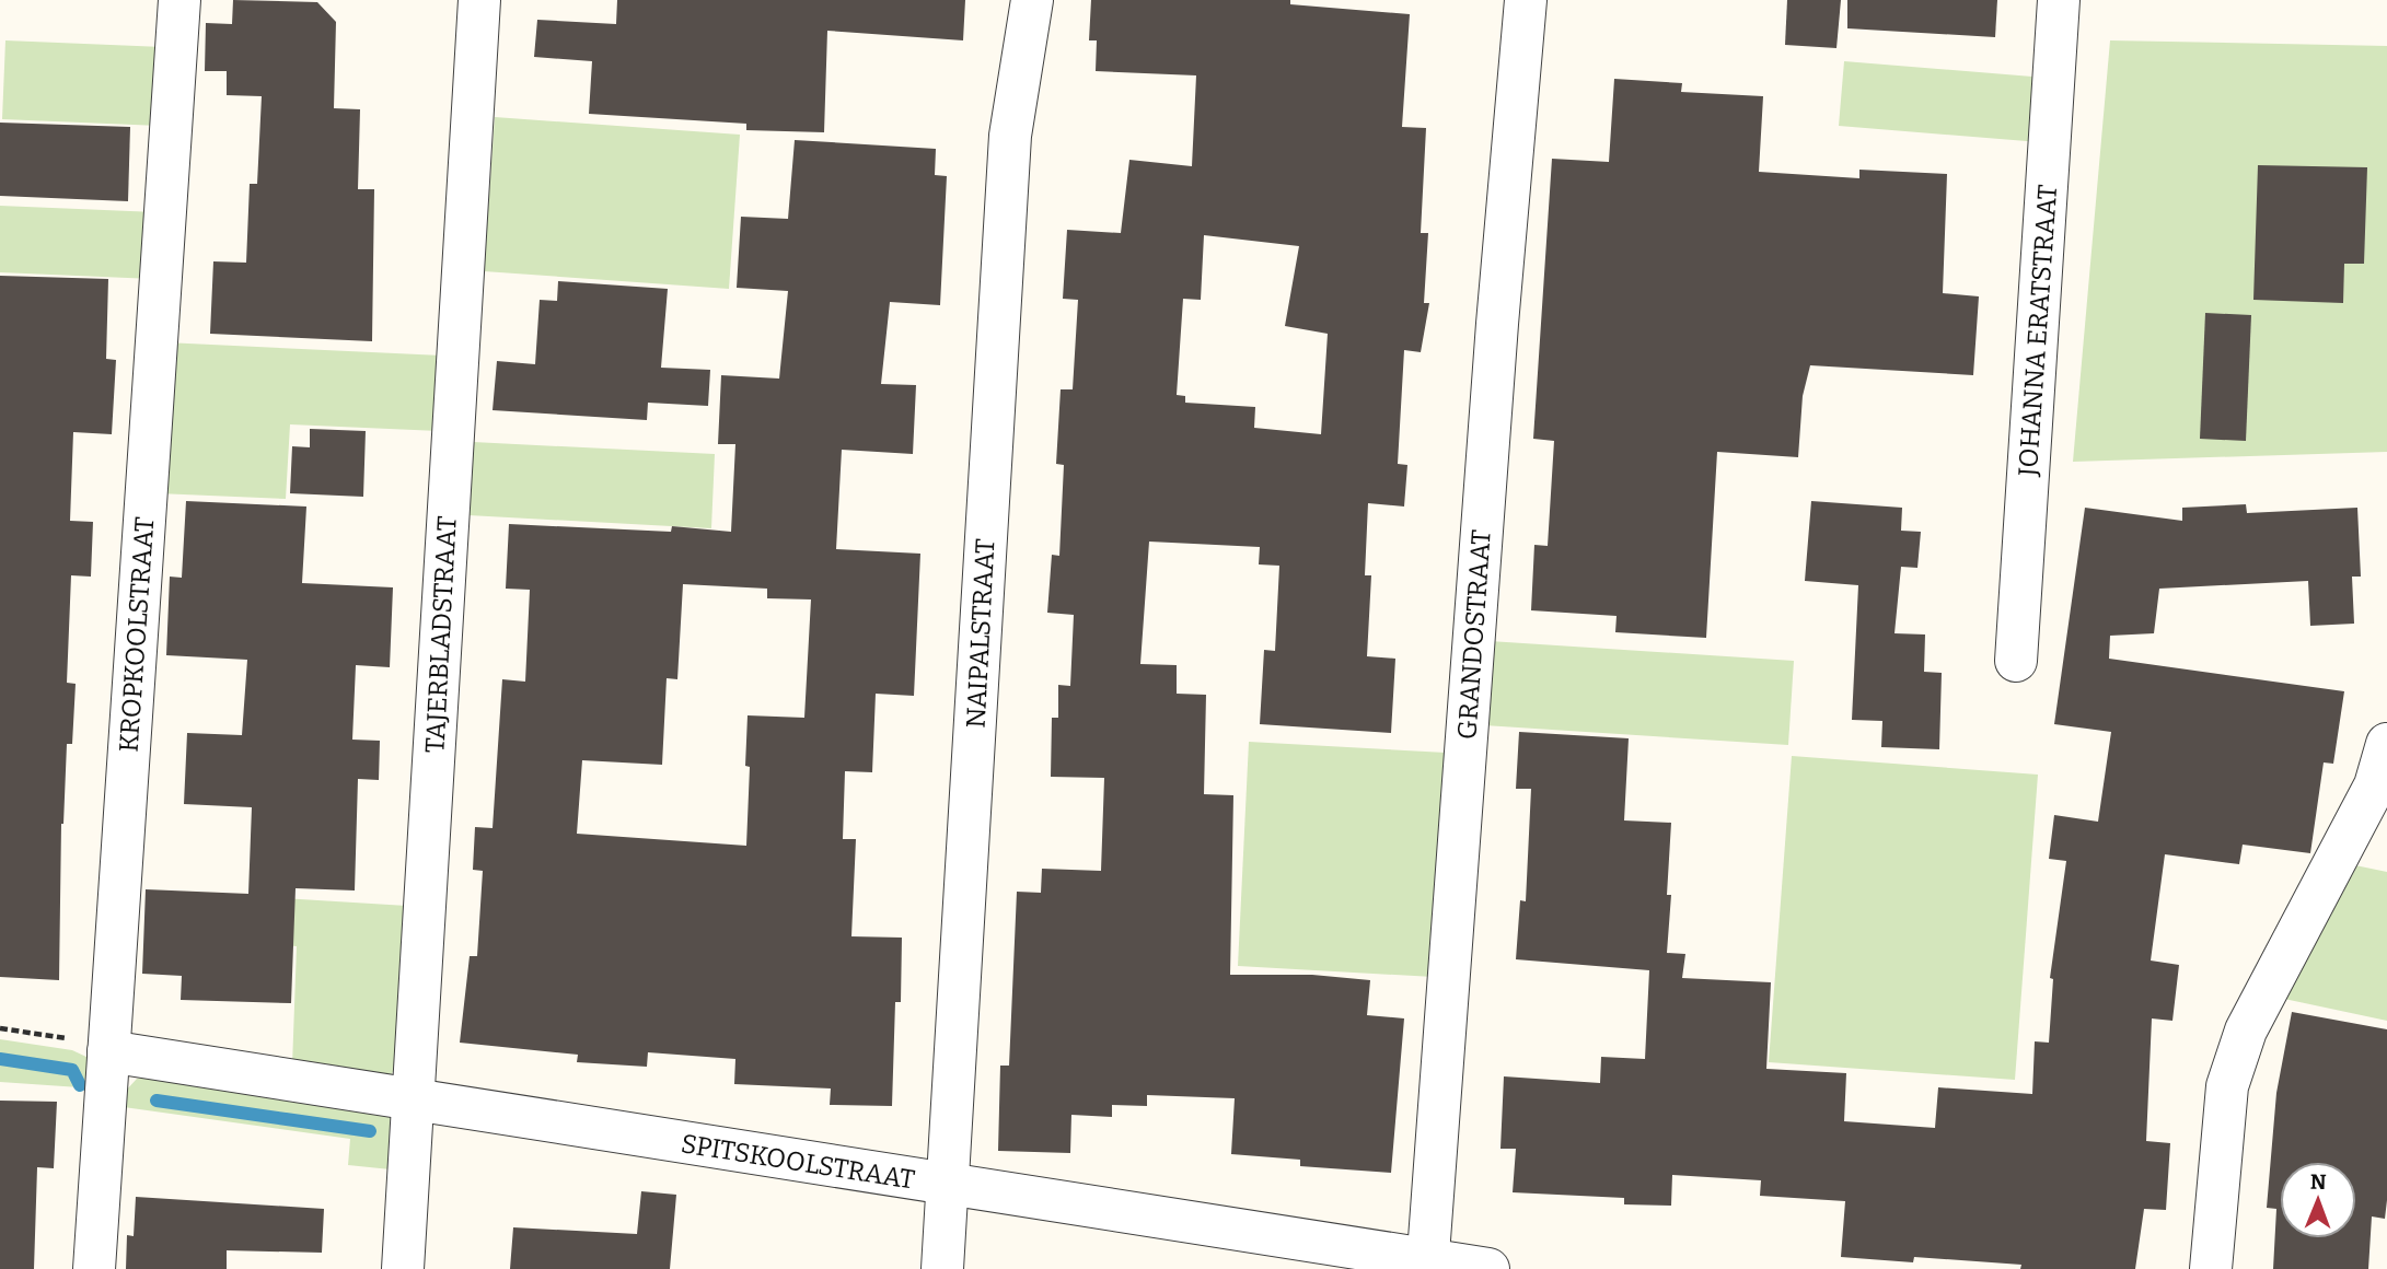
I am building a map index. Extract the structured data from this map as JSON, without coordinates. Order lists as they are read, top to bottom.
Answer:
{
  "streets": {
    "street": [
      "JOHANNA ERATSTRAAT",
      "NAIPALSTRAAT",
      "KROPKOOLSTRAAT",
      "TAJERBLADSTRAAT",
      "GRANDOSTRAAT",
      "SPITSKOOLSTRAAT"
    ]
  },
  "crossings": [
    ["NAIPALSTRAAT", "SPITSKOOLSTRAAT"],
    ["KROPKOOLSTRAAT", "SPITSKOOLSTRAAT"],
    ["TAJERBLADSTRAAT", "SPITSKOOLSTRAAT"],
    ["GRANDOSTRAAT", "SPITSKOOLSTRAAT"]
  ],
  "north": "top"
}
